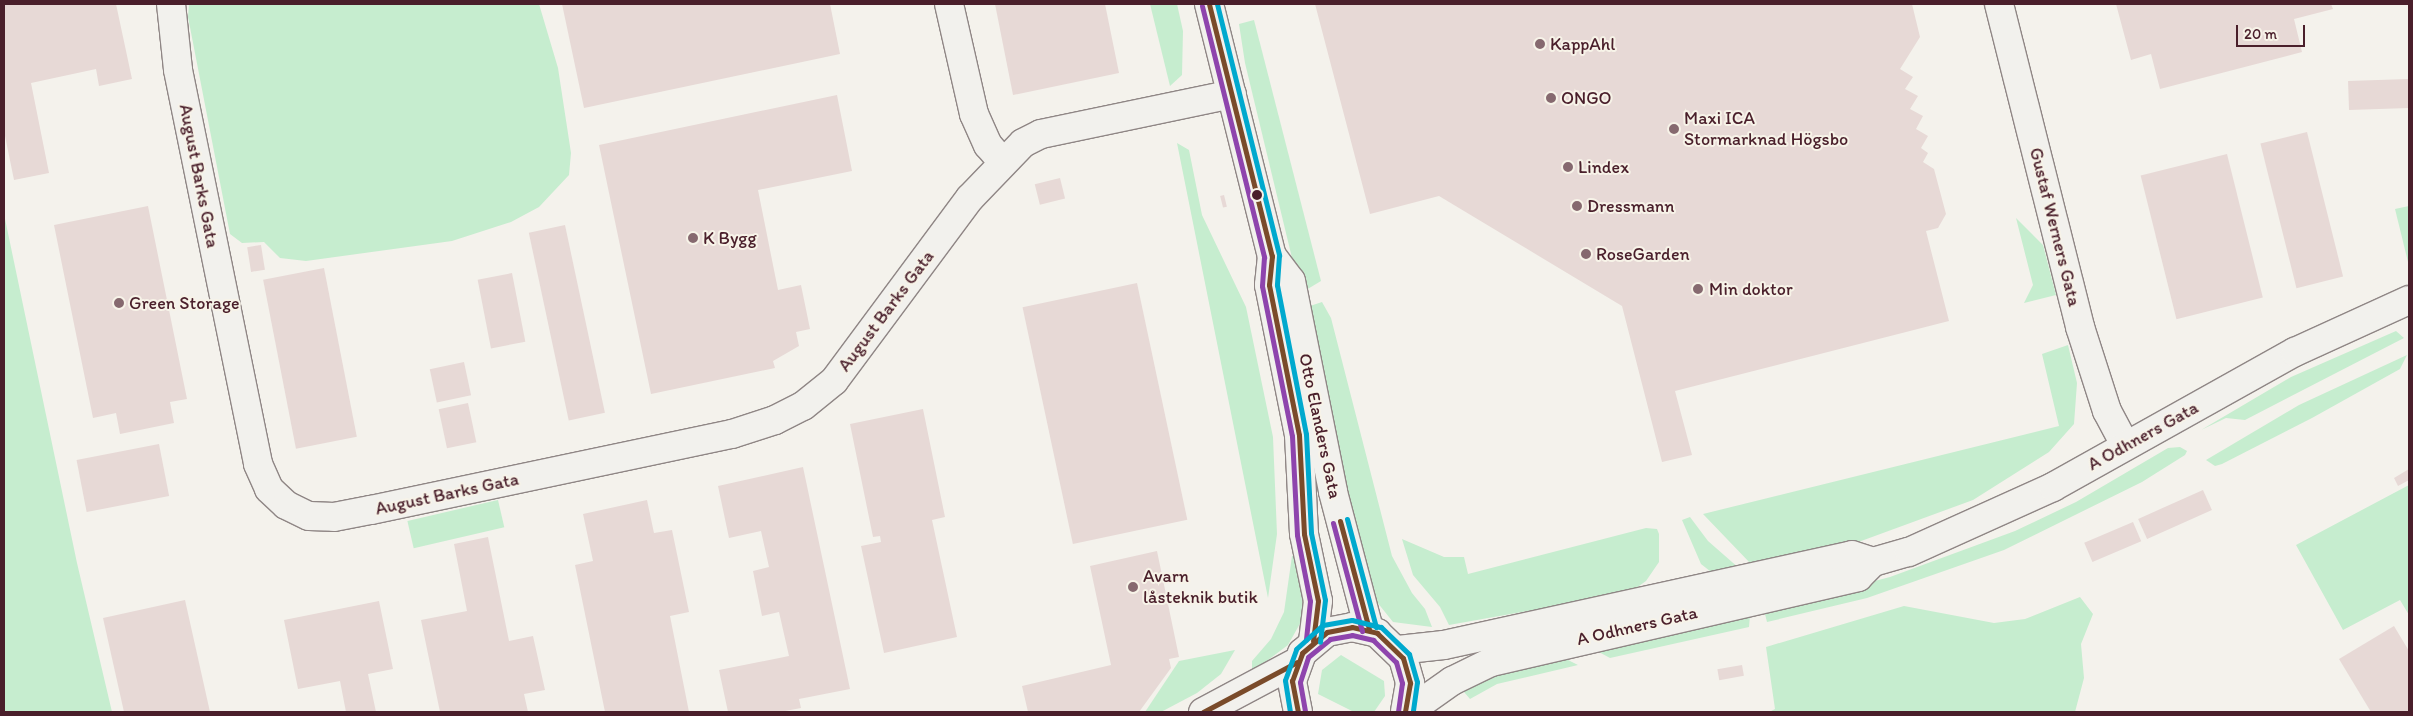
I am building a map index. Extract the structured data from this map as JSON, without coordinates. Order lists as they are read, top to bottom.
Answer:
{
  "streets": {
    "street": [
      "August Barks Gata",
      "Gustaf Werners Gata",
      "Otto Elanders Gata",
      "A Odhners Gata"
    ]
  },
  "crossings": [
    ["August Barks Gata", "Otto Elanders Gata"],
    ["Gustaf Werners Gata", "A Odhners Gata"]
  ],
  "places": [
    "KappAhl",
    "ONGO",
    "Maxi ICA Stormarknad Högsbo",
    "Lindex",
    "Dressmann",
    "K Bygg",
    "RoseGarden",
    "Min doktor",
    "Green Storage",
    "Avarn låsteknik butik"
  ],
  "scale_bar": "20 m"
}
